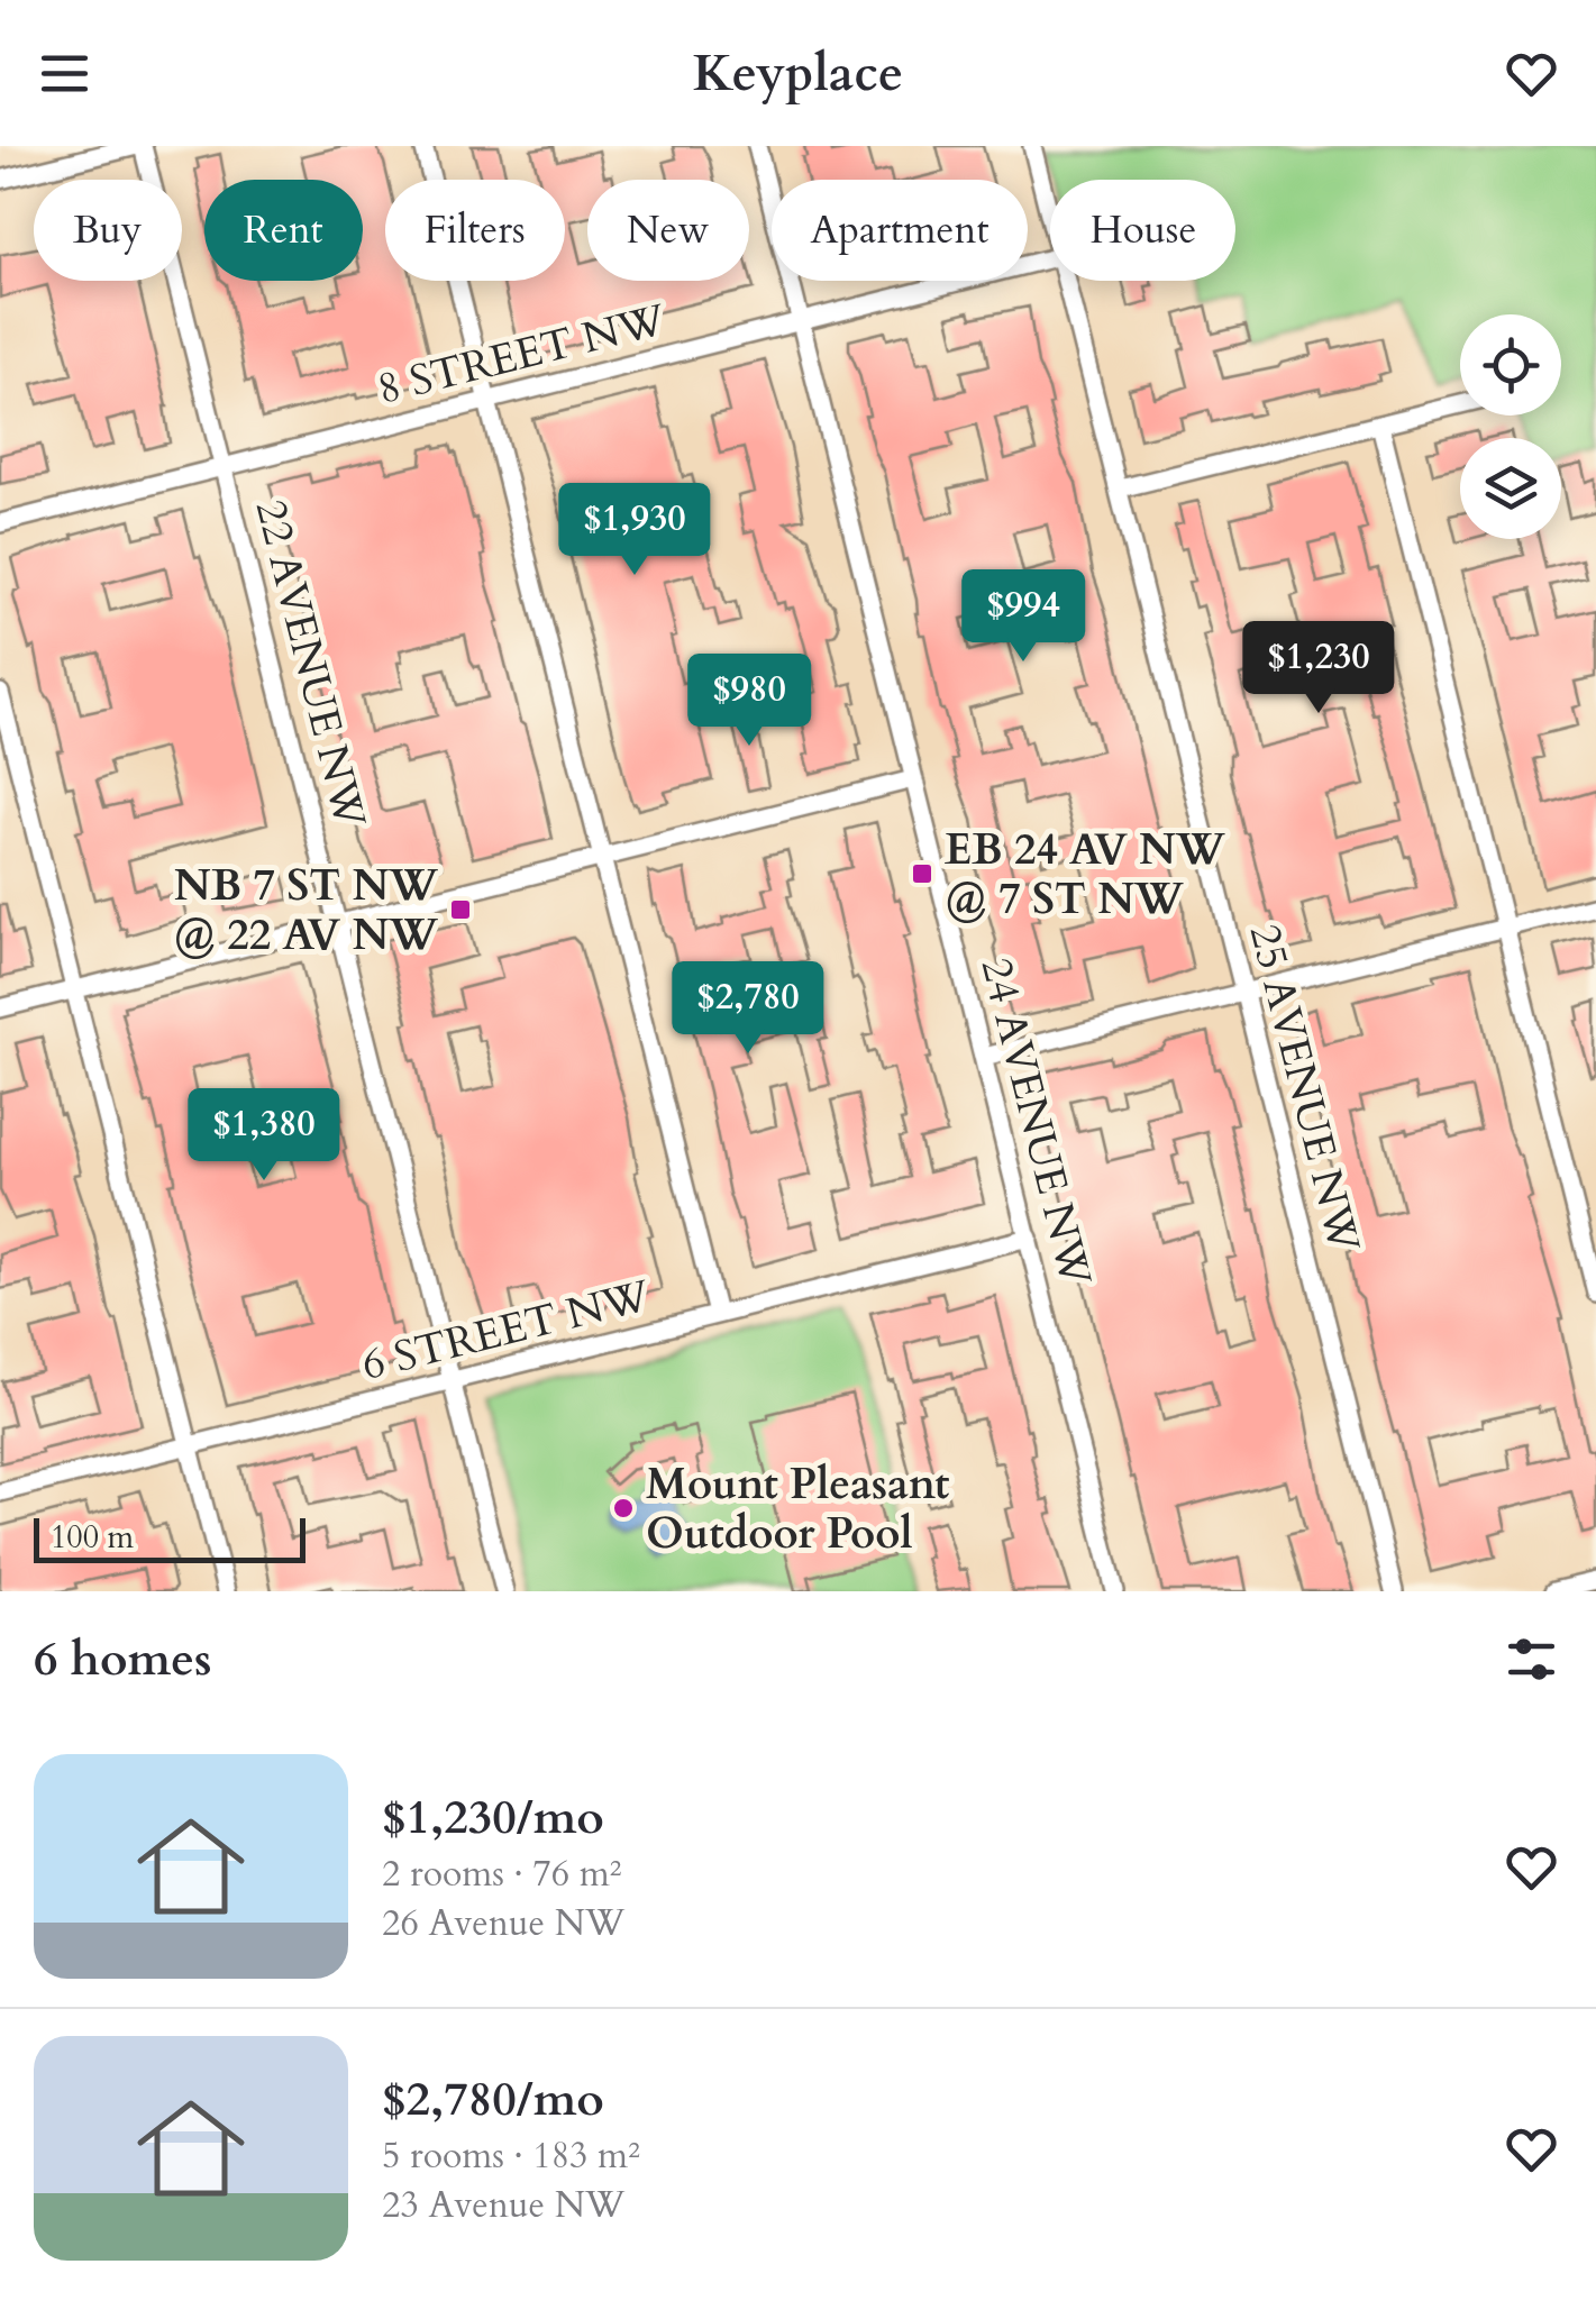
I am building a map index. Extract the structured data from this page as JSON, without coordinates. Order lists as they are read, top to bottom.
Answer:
{
  "streets": {
    "street": [
      "8 STREET NW",
      "22 AVENUE NW",
      "25 AVENUE NW",
      "24 AVENUE NW",
      "6 STREET NW"
    ]
  },
  "crossings": [
    ["8 STREET NW", "22 AVENUE NW"],
    ["8 STREET NW", "24 AVENUE NW"],
    ["22 AVENUE NW", "6 STREET NW"],
    ["24 AVENUE NW", "6 STREET NW"]
  ],
  "places": {
    "transit": ["EB 24 AV NW @ 7 ST NW", "NB 7 ST NW @ 22 AV NW"],
    "other": ["Mount Pleasant Outdoor Pool"]
  },
  "scale_bar": "100 m",
  "page": {
    "header": "Keyplace",
    "chip": [
      "Buy",
      "Rent",
      "Filters",
      "New",
      "Apartment",
      "House"
    ],
    "price": [
      "$1,930",
      "$994",
      "$1,230",
      "$980",
      "$2,780",
      "$1,380"
    ],
    "scale": "100 m",
    "heading": "6 homes",
    "list": [
      {
        "name": "$1,230/mo",
        "note": "2 rooms · 76 m² · 26 Avenue NW"
      },
      {
        "name": "$2,780/mo",
        "note": "5 rooms · 183 m² · 23 Avenue NW"
      }
    ]
  }
}
